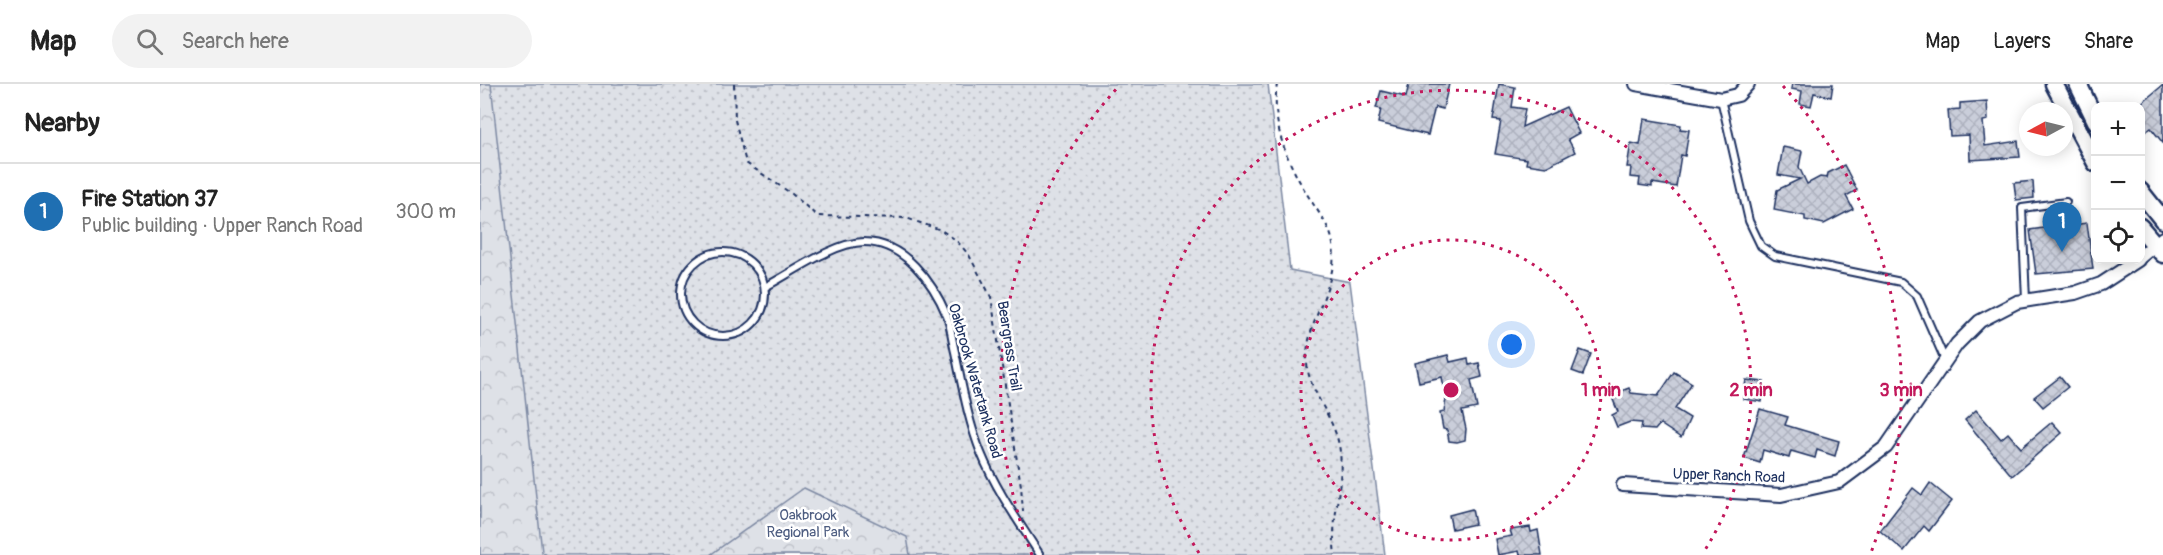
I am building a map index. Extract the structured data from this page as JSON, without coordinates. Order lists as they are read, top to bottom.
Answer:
{
  "streets": {
    "street": ["Upper Ranch Road"],
    "lane": ["Oakbrook Watertank Road"],
    "path": ["Beargrass Trail"]
  },
  "parks": ["Oakbrook Regional Park"],
  "north": "left",
  "page": {
    "header": "Map",
    "search": "Search here",
    "nav": ["Map", "Layers", "Share"],
    "heading": "Nearby",
    "map_buttons": ["+", "−"],
    "list": [
      {
        "mark": "1",
        "name": "Fire Station 37",
        "note": "Public building · Upper Ranch Road",
        "value": "300 m"
      }
    ],
    "pins": "1"
  },
  "rings": ["1 min", "2 min", "3 min"]
}
